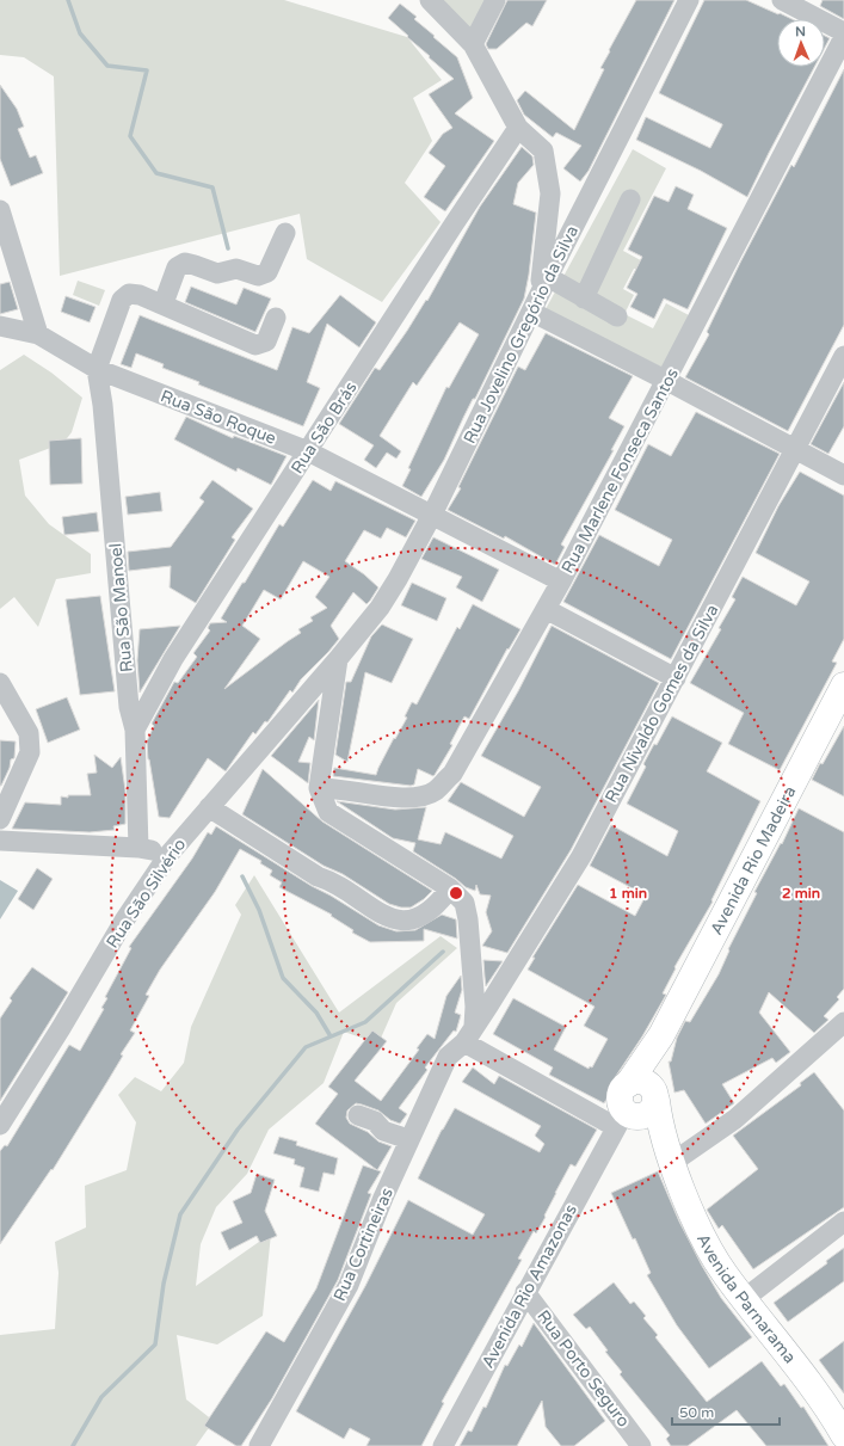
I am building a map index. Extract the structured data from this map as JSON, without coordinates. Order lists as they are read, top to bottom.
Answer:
{
  "streets": {
    "main road": ["Avenida Rio Madeira", "Avenida Parnarama"],
    "street": [
      "Rua Jovelino Gregório da Silva",
      "Rua São Roque",
      "Rua São Brás",
      "Rua Marlene Fonseca Santos",
      "Rua São Manoel",
      "Rua Nivaldo Gomes da Silva",
      "Rua São Silvério",
      "Rua Cortineiras",
      "Avenida Rio Amazonas",
      "Rua Porto Seguro"
    ]
  },
  "crossings": [
    ["Rua Jovelino Gregório da Silva", "Rua São Roque"],
    ["Rua Jovelino Gregório da Silva", "Rua São Silvério"],
    ["Rua São Roque", "Rua São Brás"],
    ["Rua São Roque", "Rua Marlene Fonseca Santos"],
    ["Rua São Roque", "Rua São Manoel"],
    ["Rua São Brás", "Rua São Manoel"],
    ["Rua Nivaldo Gomes da Silva", "Rua Cortineiras"],
    ["Avenida Rio Madeira", "Avenida Rio Amazonas"],
    ["Avenida Rio Madeira", "Avenida Parnarama"],
    ["Avenida Rio Amazonas", "Avenida Parnarama"],
    ["Avenida Rio Amazonas", "Rua Porto Seguro"]
  ],
  "scale_bar": "50 m",
  "north": "top",
  "rings": ["1 min", "2 min"]
}
